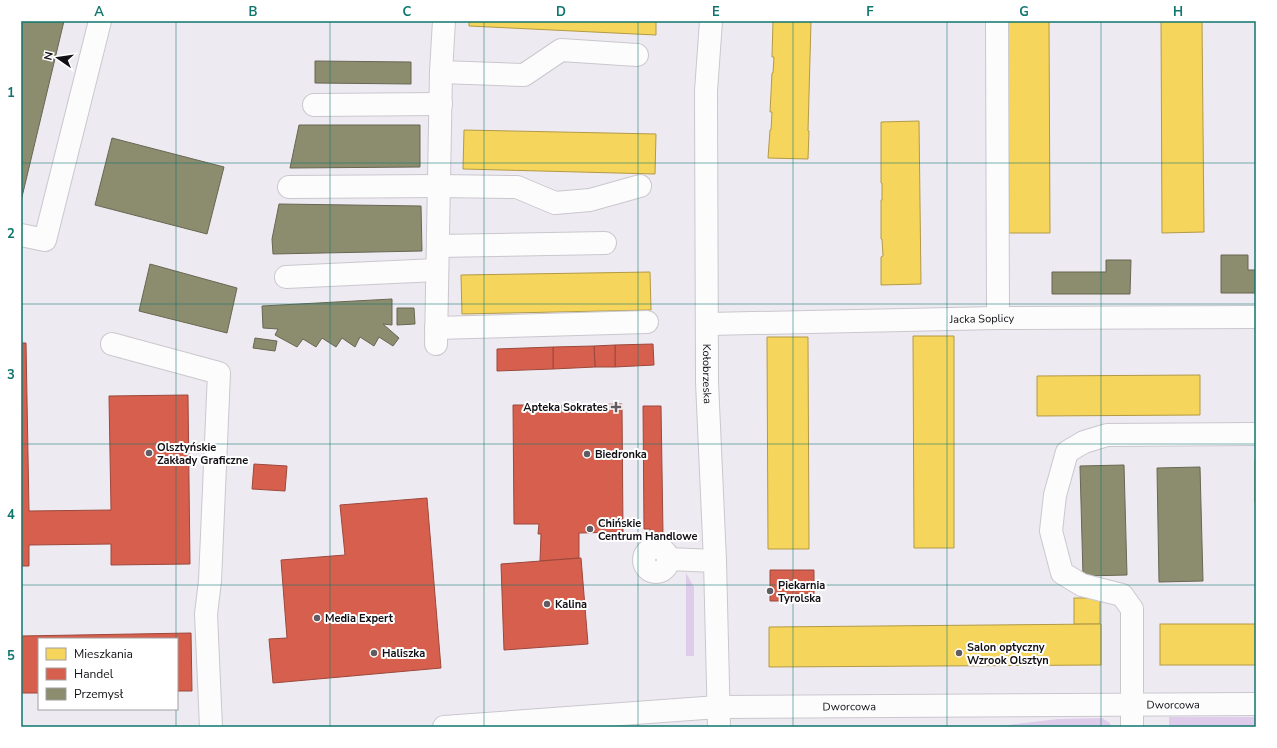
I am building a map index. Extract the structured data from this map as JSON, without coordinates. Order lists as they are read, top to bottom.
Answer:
{
  "streets": {
    "street": ["Jacka Soplicy", "Kołobrzeska", "Dworcowa"]
  },
  "crossings": [
    ["Jacka Soplicy", "Kołobrzeska"],
    ["Kołobrzeska", "Dworcowa"]
  ],
  "places": {
    "health": ["Apteka Sokrates"],
    "other": [
      "Olsztyńskie Zakłady Graficzne",
      "Biedronka",
      "Chińskie Centrum Handlowe",
      "Piekarnia Tyrolska",
      "Kalina",
      "Media Expert",
      "Haliszka",
      "Salon optyczny Wzrook Olsztyn"
    ]
  },
  "legend": ["Mieszkania", "Handel", "Przemysł"],
  "north": "left",
  "grid": {
    "columns": [
      "A",
      "B",
      "C",
      "D",
      "E",
      "F",
      "G",
      "H"
    ],
    "rows": [
      "1",
      "2",
      "3",
      "4",
      "5"
    ]
  }
}
